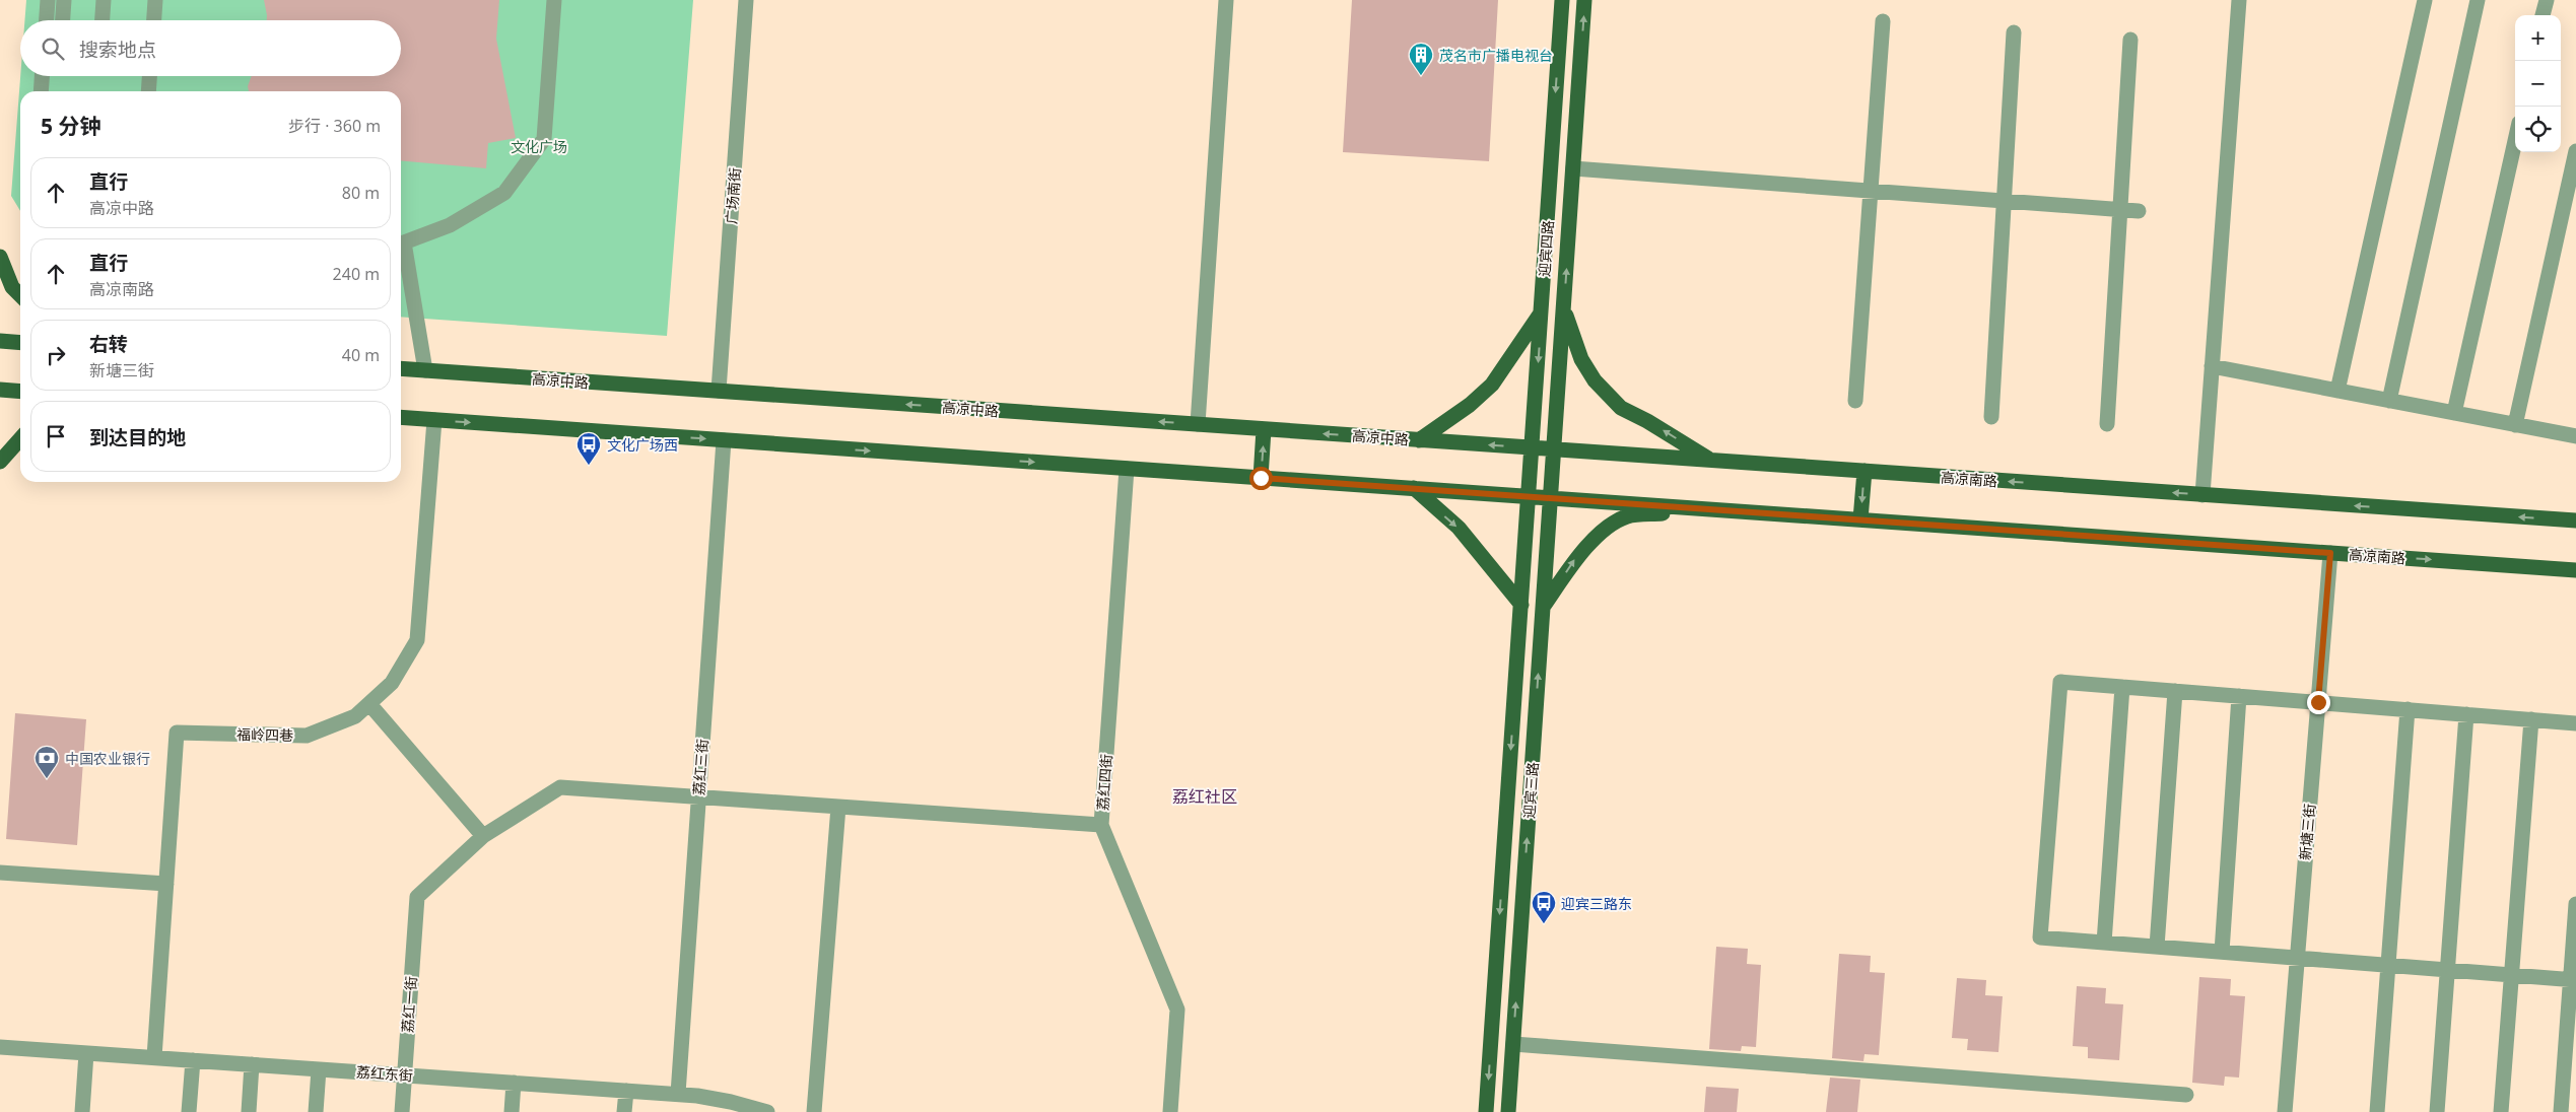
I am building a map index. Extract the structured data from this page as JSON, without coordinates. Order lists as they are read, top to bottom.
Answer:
{
  "streets": {
    "main road": [
      "迎宾四路",
      "高凉中路",
      "高凉南路",
      "迎宾三路"
    ],
    "street": [
      "广场南街",
      "福岭四巷",
      "荔红三街",
      "荔红四街",
      "新塘三街",
      "荔红一街",
      "荔红东街"
    ]
  },
  "crossings": [
    ["广场南街", "高凉中路"],
    ["迎宾四路", "高凉中路"],
    ["迎宾四路", "高凉南路"],
    ["迎宾四路", "迎宾三路"],
    ["高凉中路", "高凉南路"],
    ["高凉南路", "迎宾三路"],
    ["高凉南路", "新塘三街"],
    ["福岭四巷", "荔红东街"],
    ["荔红三街", "荔红东街"],
    ["荔红一街", "荔红东街"]
  ],
  "districts": ["荔红社区"],
  "parks": ["文化广场"],
  "places": {
    "building": ["茂名市广播电视台"],
    "bus stop": ["文化广场西", "迎宾三路东"],
    "bank": ["中国农业银行"]
  },
  "page": {
    "map_buttons": ["+", "−"],
    "search": "搜索地点",
    "heading": ["5 分钟", "步行 · 360 m"],
    "list": [
      ["直行", "高凉中路", "80 m"],
      ["直行", "高凉南路", "240 m"],
      ["右转", "新塘三街", "40 m"],
      "到达目的地"
    ]
  }
}
